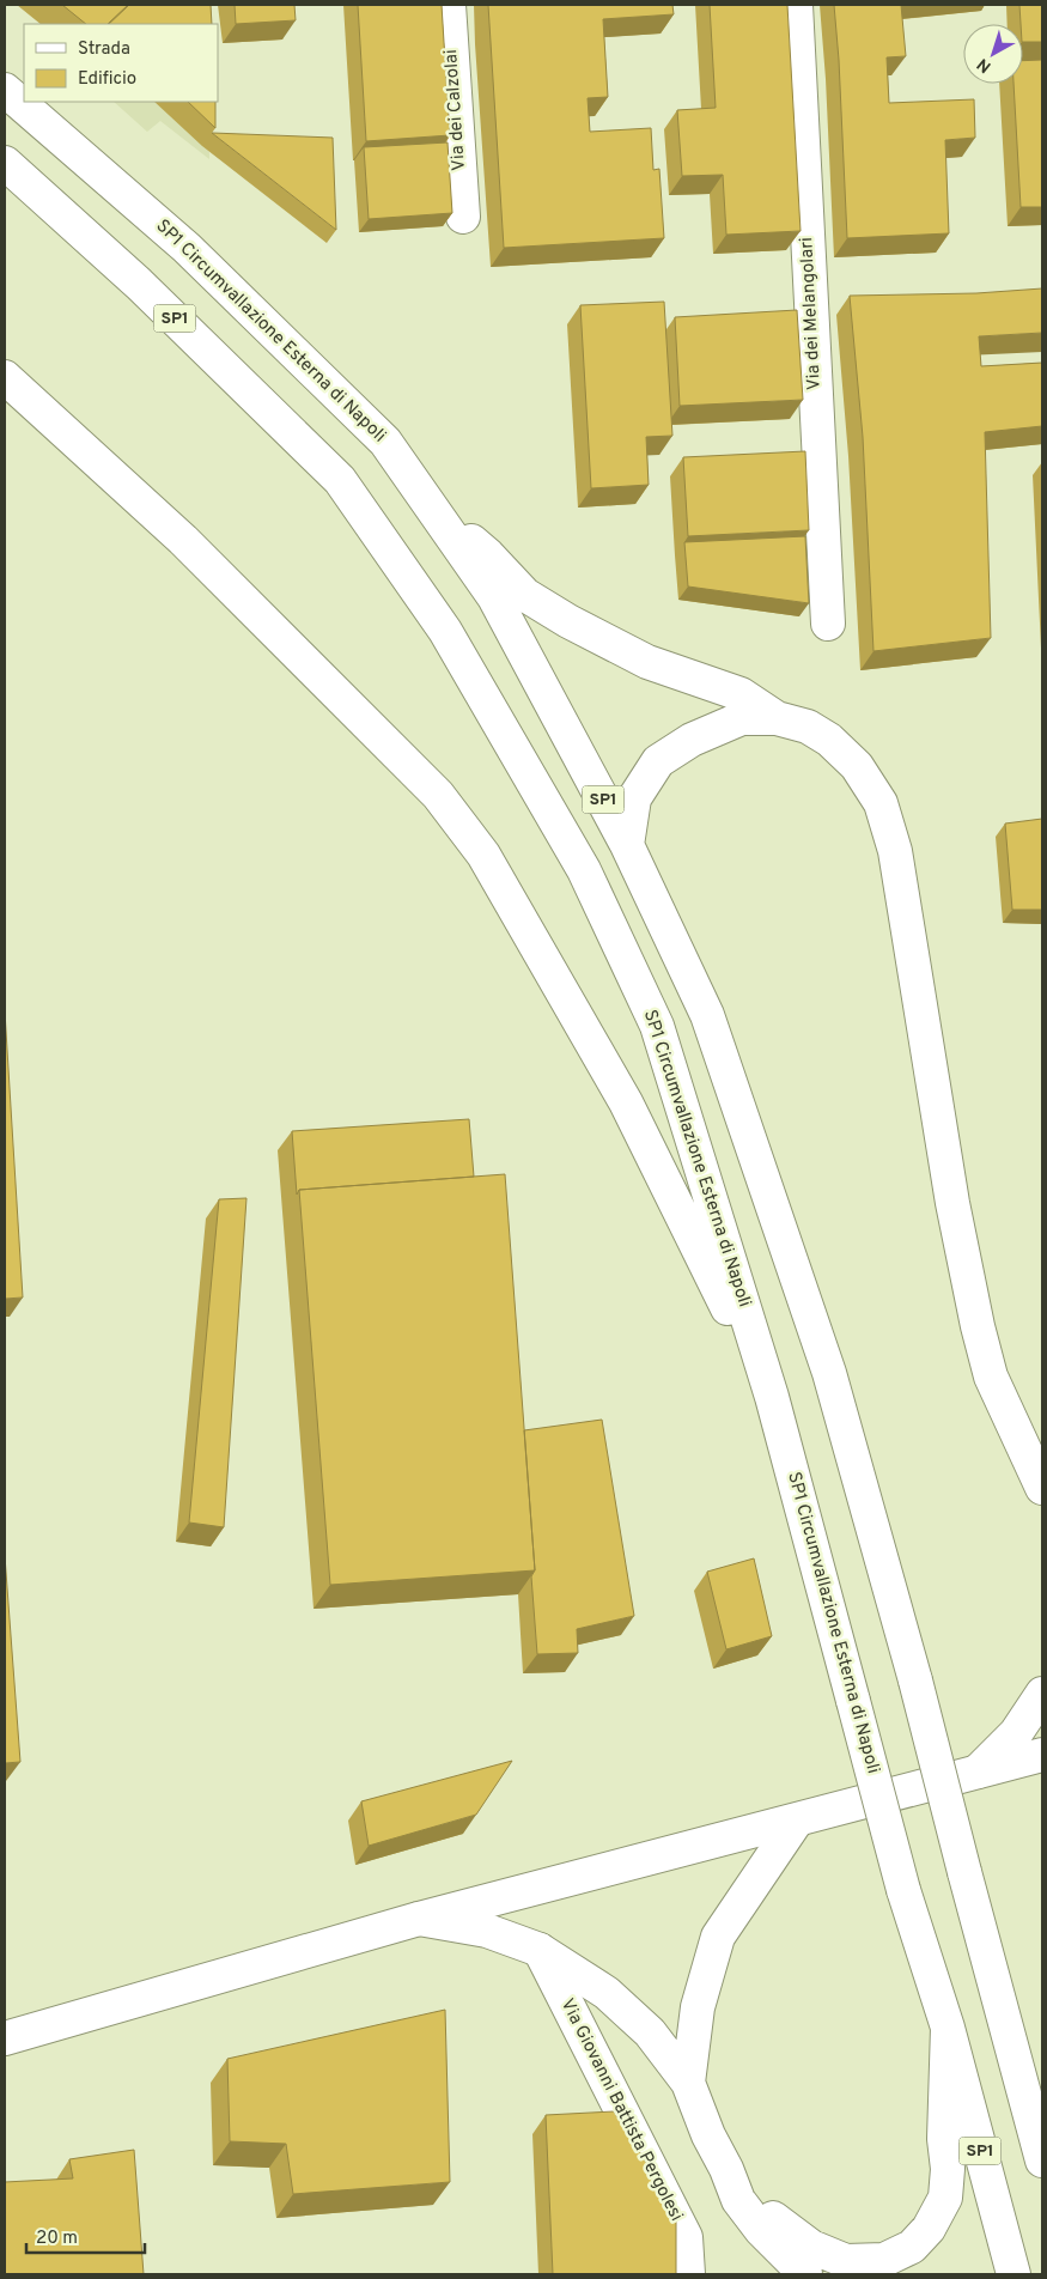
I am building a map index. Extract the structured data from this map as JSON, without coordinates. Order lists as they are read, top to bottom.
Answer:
{
  "streets": {
    "main road": [
      "Via dei Calzolai",
      "Via dei Melangolari",
      "SP1",
      "SP1 Circumvallazione Esterna di Napoli",
      "Via Giovanni Battista Pergolesi"
    ]
  },
  "legend": ["Strada", "Edificio"],
  "scale_bar": "20 m",
  "north": "bottom left"
}
